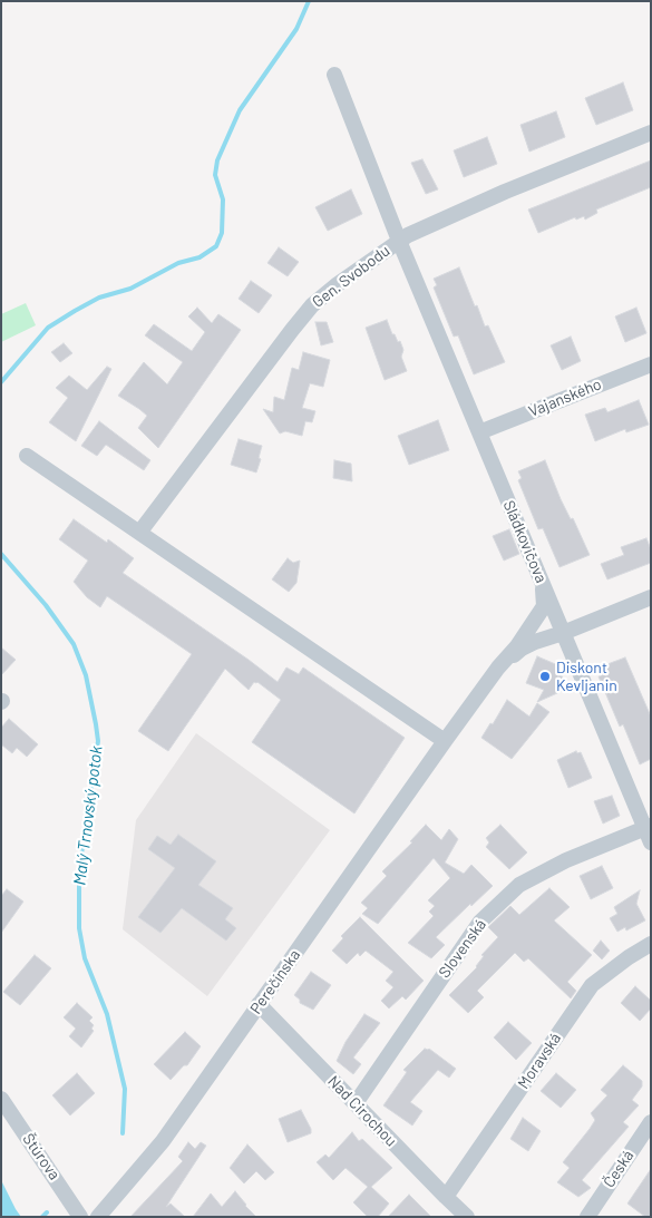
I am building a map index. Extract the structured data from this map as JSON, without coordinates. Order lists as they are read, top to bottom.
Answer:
{
  "streets": {
    "street": [
      "Gen. Svobodu",
      "Vajanského",
      "Sládkovičova",
      "Slovenská",
      "Perečínska",
      "Moravská",
      "Nad Cirochou",
      "Štúrova",
      "Česká"
    ]
  },
  "crossings": [
    ["Gen. Svobodu", "Sládkovičova"],
    ["Vajanského", "Sládkovičova"],
    ["Sládkovičova", "Slovenská"],
    ["Sládkovičova", "Perečínska"],
    ["Slovenská", "Nad Cirochou"],
    ["Perečínska", "Nad Cirochou"],
    ["Moravská", "Nad Cirochou"]
  ],
  "water": ["Malý Trnovský potok"],
  "places": ["Diskont Kevljanin"]
}
